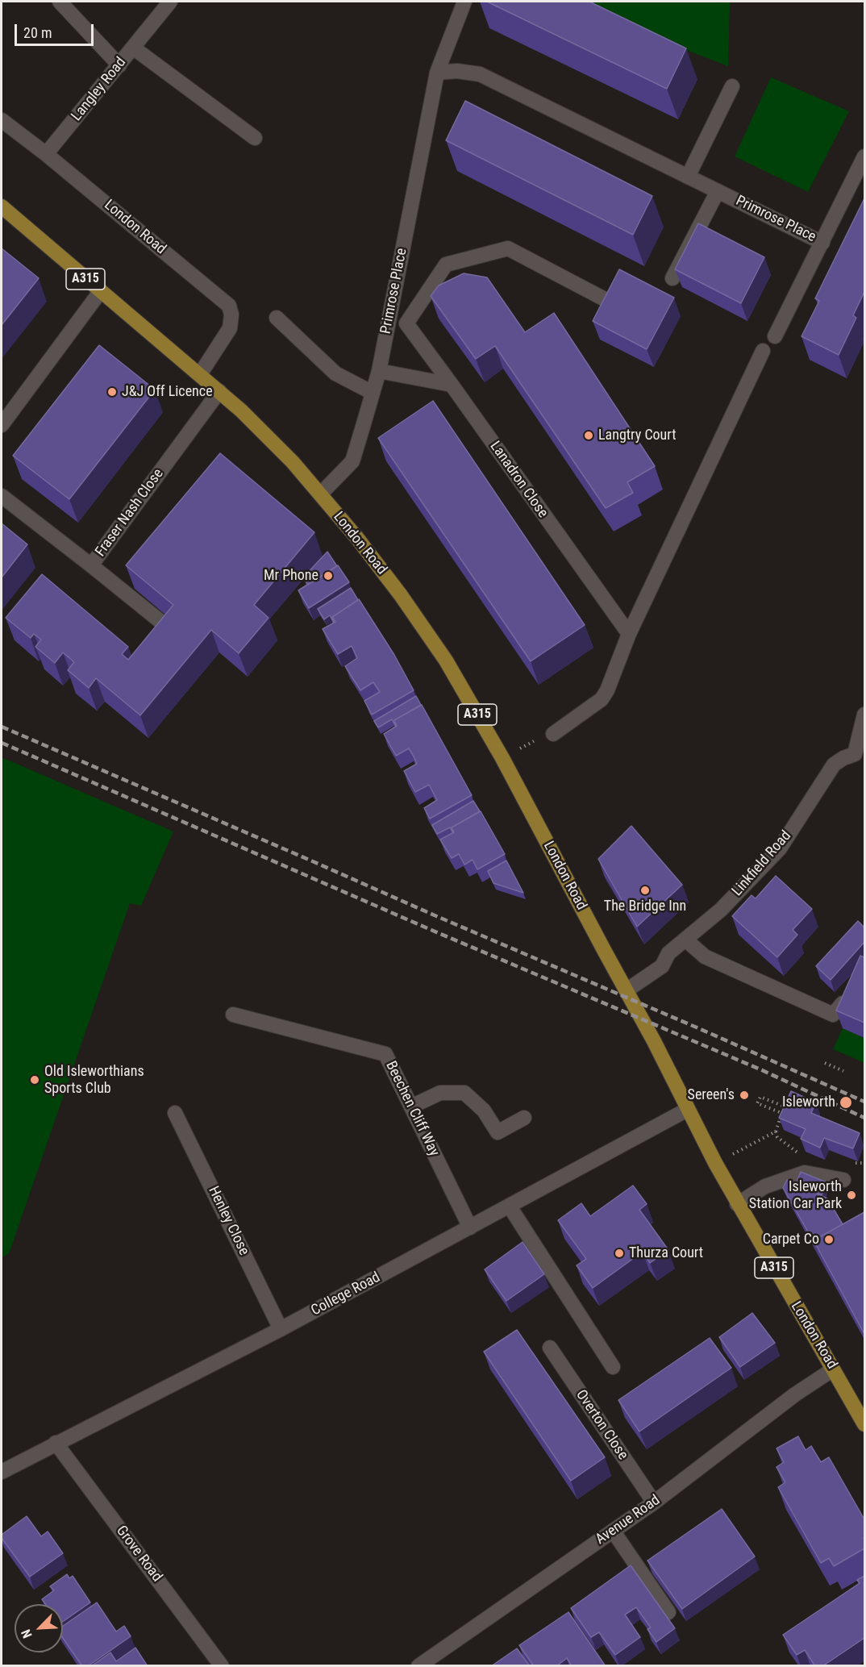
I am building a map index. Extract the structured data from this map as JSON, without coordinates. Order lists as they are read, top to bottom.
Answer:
{
  "streets": {
    "main road": ["London Road", "A315"],
    "street": [
      "Langley Road",
      "Primrose Place",
      "Lanadron Close",
      "Fraser Nash Close",
      "Linkfield Road",
      "Beechen Cliff Way",
      "Henley Close",
      "College Road",
      "Overton Close",
      "Avenue Road",
      "Grove Road"
    ]
  },
  "crossings": [
    ["Langley Road", "London Road"],
    ["Primrose Place", "London Road"],
    ["London Road", "Fraser Nash Close"],
    ["London Road", "Linkfield Road"],
    ["London Road", "College Road"],
    ["London Road", "Avenue Road"],
    ["Beechen Cliff Way", "College Road"],
    ["Henley Close", "College Road"],
    ["College Road", "Grove Road"],
    ["Overton Close", "Avenue Road"]
  ],
  "places": [
    "J&J Off Licence",
    "Langtry Court",
    "Mr Phone",
    "The Bridge Inn",
    "Old Isleworthians Sports Club",
    "Sereen's",
    "Isleworth",
    "Isleworth Station Car Park",
    "Carpet Co",
    "Thurza Court"
  ],
  "scale_bar": "20 m",
  "north": "bottom left"
}
